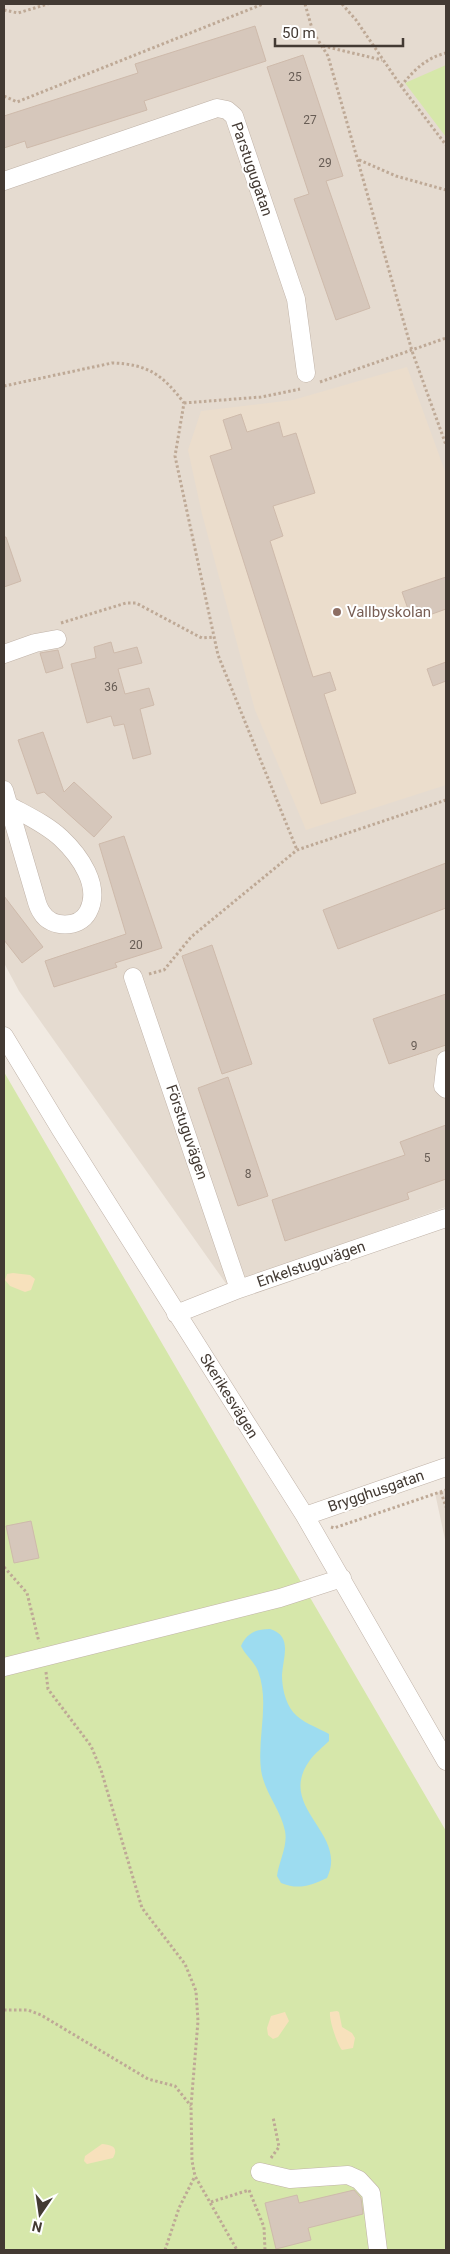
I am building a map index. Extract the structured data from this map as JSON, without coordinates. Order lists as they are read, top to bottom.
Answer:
{
  "streets": {
    "street": [
      "Parstugugatan",
      "Förstuguvägen",
      "Enkelstuguvägen",
      "Skerikesvägen",
      "Brygghusgatan"
    ]
  },
  "crossings": [
    ["Förstuguvägen", "Enkelstuguvägen"],
    ["Enkelstuguvägen", "Skerikesvägen"],
    ["Skerikesvägen", "Brygghusgatan"]
  ],
  "places": ["Vallbyskolan"],
  "house_numbers": [
    "25",
    "27",
    "29",
    "36",
    "20",
    "9",
    "5",
    "8"
  ],
  "scale_bar": "50 m",
  "north": "bottom"
}
